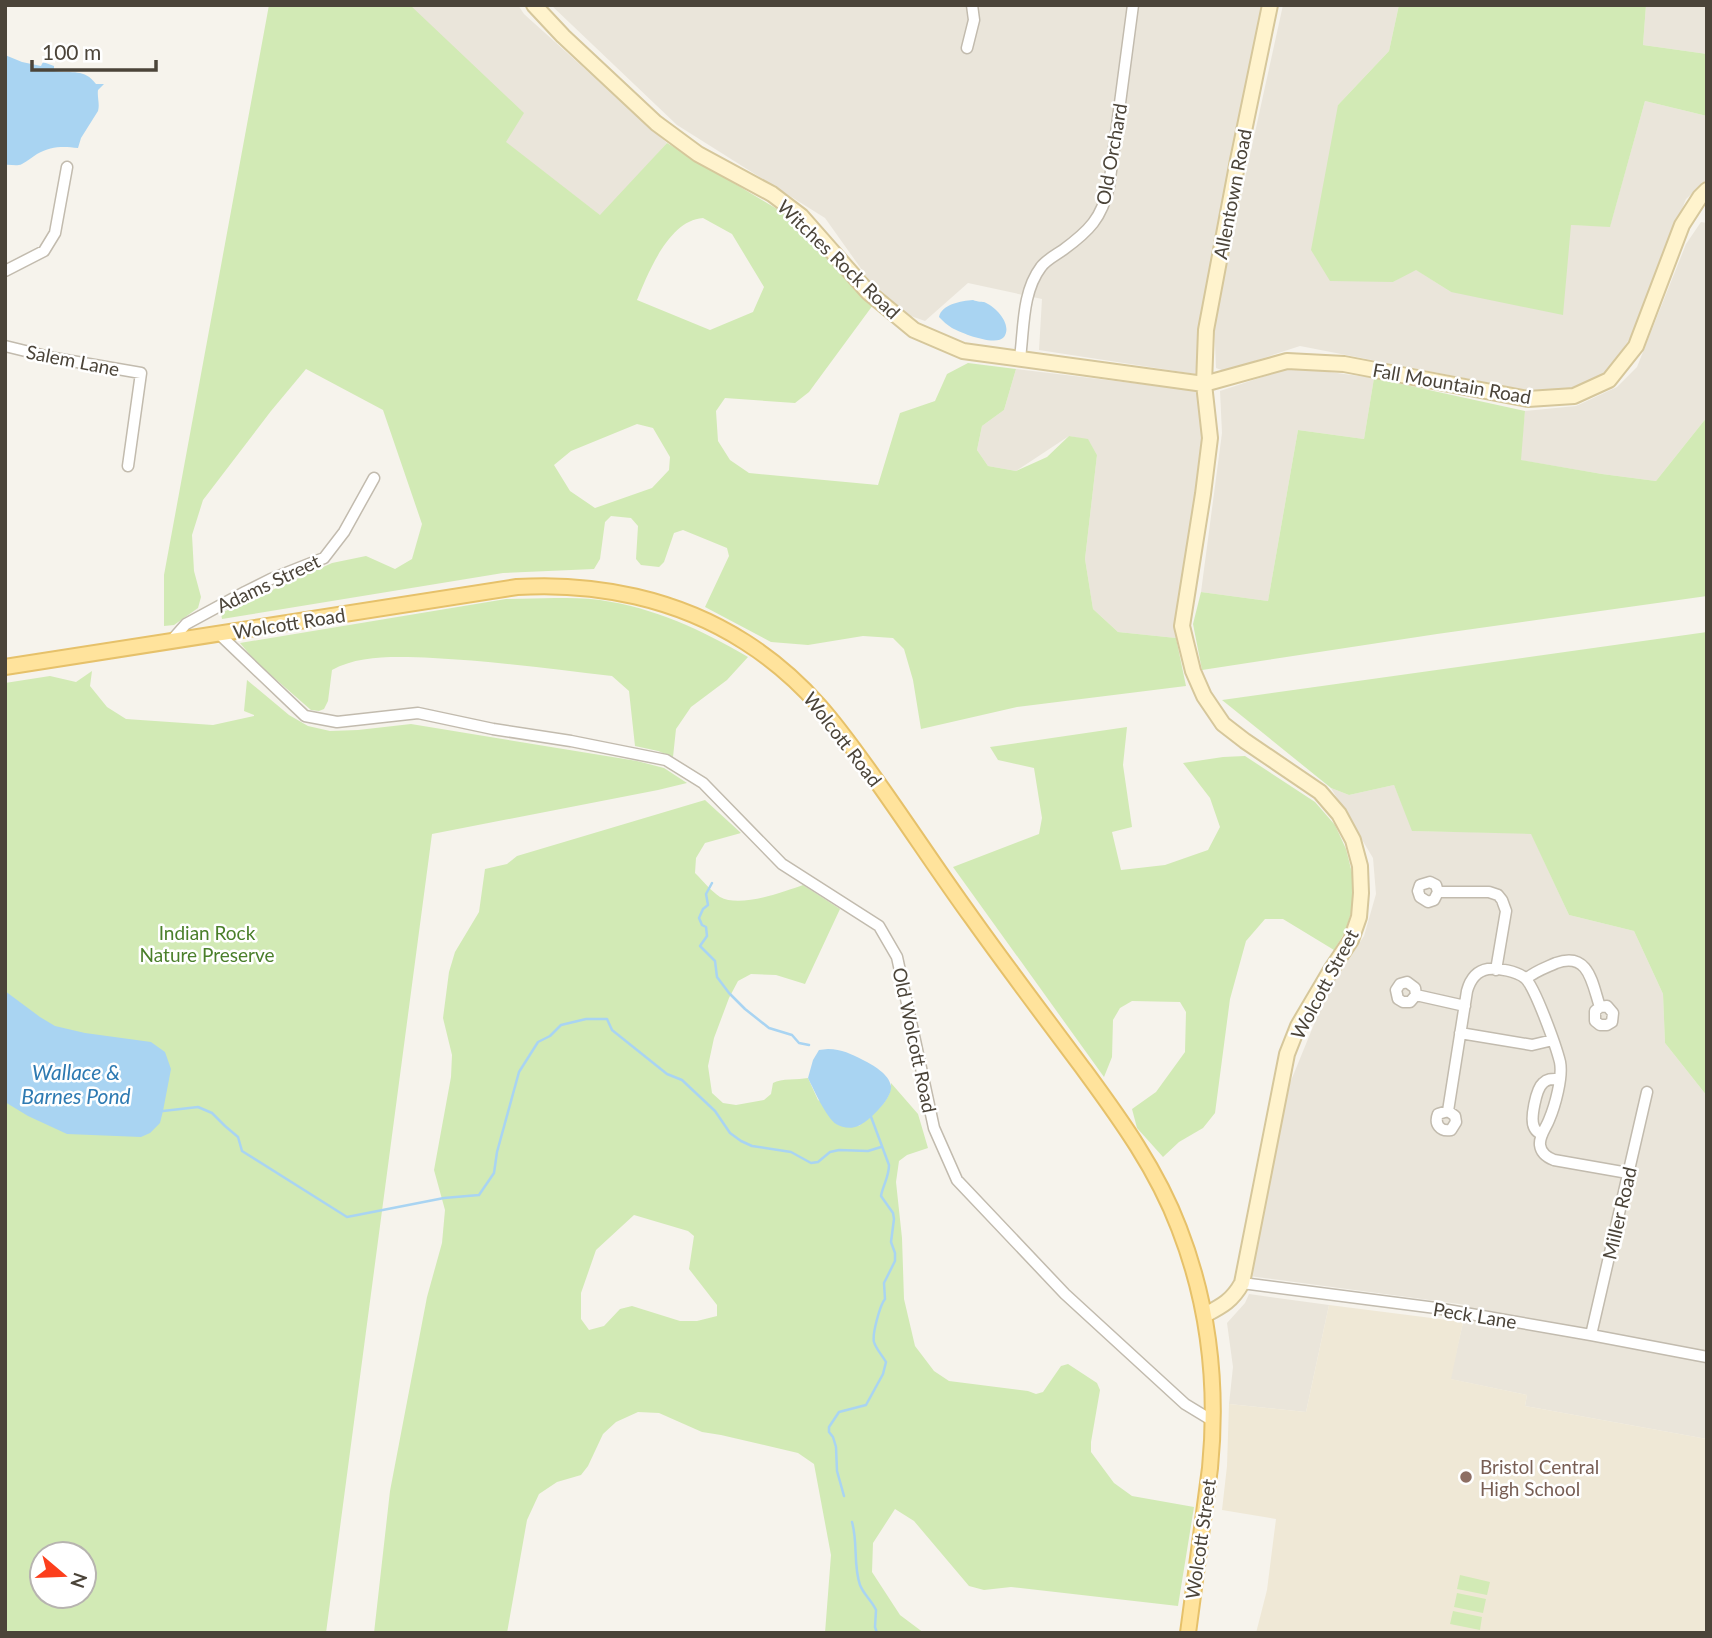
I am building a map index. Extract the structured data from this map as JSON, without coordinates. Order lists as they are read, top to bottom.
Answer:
{
  "streets": {
    "main road": [
      "Allentown Road",
      "Witches Rock Road",
      "Fall Mountain Road",
      "Wolcott Road",
      "Wolcott Street"
    ],
    "street": [
      "Old Orchard",
      "Salem Lane",
      "Adams Street",
      "Old Wolcott Road",
      "Miller Road",
      "Peck Lane"
    ]
  },
  "crossings": [
    ["Old Orchard", "Witches Rock Road"],
    ["Allentown Road", "Witches Rock Road"],
    ["Allentown Road", "Fall Mountain Road"],
    ["Allentown Road", "Wolcott Street"],
    ["Witches Rock Road", "Fall Mountain Road"],
    ["Witches Rock Road", "Wolcott Street"],
    ["Fall Mountain Road", "Wolcott Street"],
    ["Adams Street", "Wolcott Road"],
    ["Wolcott Road", "Wolcott Street"],
    ["Wolcott Road", "Old Wolcott Road"],
    ["Wolcott Street", "Old Wolcott Road"],
    ["Wolcott Street", "Peck Lane"],
    ["Miller Road", "Peck Lane"]
  ],
  "water": ["Wallace & Barnes Pond"],
  "parks": ["Indian Rock Nature Preserve"],
  "places": ["Bristol Central High School"],
  "scale_bar": "100 m",
  "north": "right"
}
